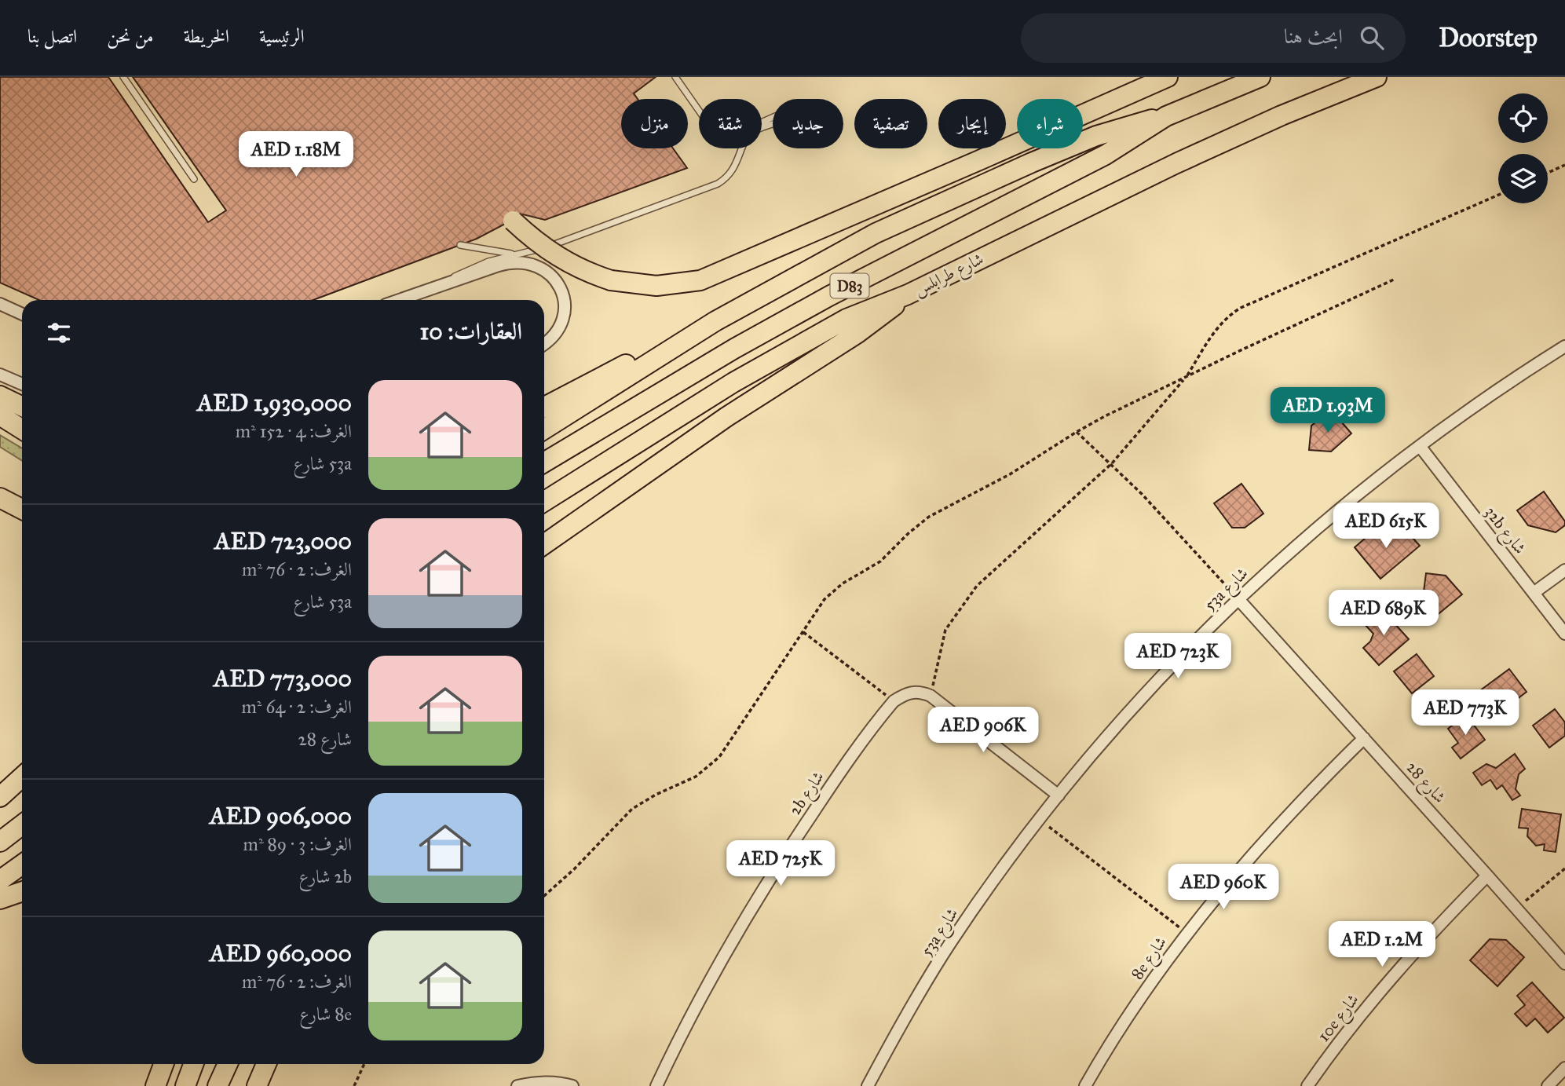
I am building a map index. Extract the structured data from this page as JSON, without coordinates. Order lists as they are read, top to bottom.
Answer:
{
  "streets": {
    "highway": ["شارع طرابلس", "D83"],
    "street": [
      "32b شارع",
      "53a شارع",
      "شارع 28",
      "2b شارع",
      "8e شارع",
      "10e شارع"
    ]
  },
  "crossings": [
    ["32b شارع", "53a شارع"],
    ["53a شارع", "شارع 28"],
    ["شارع 28", "8e شارع"],
    ["شارع 28", "10e شارع"]
  ],
  "page": {
    "header": "Doorstep",
    "search": "ابحث هنا",
    "nav": [
      "الرئيسية",
      "الخريطة",
      "من نحن",
      "اتصل بنا"
    ],
    "chip": [
      "شراء",
      "إيجار",
      "تصفية",
      "جديد",
      "شقة",
      "منزل"
    ],
    "price": [
      "AED 1.18M",
      "AED 1.93M",
      "AED 615K",
      "AED 689K",
      "AED 723K",
      "AED 773K",
      "AED 906K",
      "AED 725K",
      "AED 960K",
      "AED 1.2M"
    ],
    "heading": "العقارات: 10",
    "list": [
      {
        "name": "AED 1,930,000",
        "note": "الغرف: 4 · 152 m² · 53a شارع"
      },
      {
        "name": "AED 723,000",
        "note": "الغرف: 2 · 76 m² · 53a شارع"
      },
      {
        "name": "AED 773,000",
        "note": "الغرف: 2 · 64 m² · شارع 28"
      },
      {
        "name": "AED 906,000",
        "note": "الغرف: 3 · 89 m² · 2b شارع"
      },
      {
        "name": "AED 960,000",
        "note": "الغرف: 2 · 76 m² · 8e شارع"
      }
    ]
  }
}
